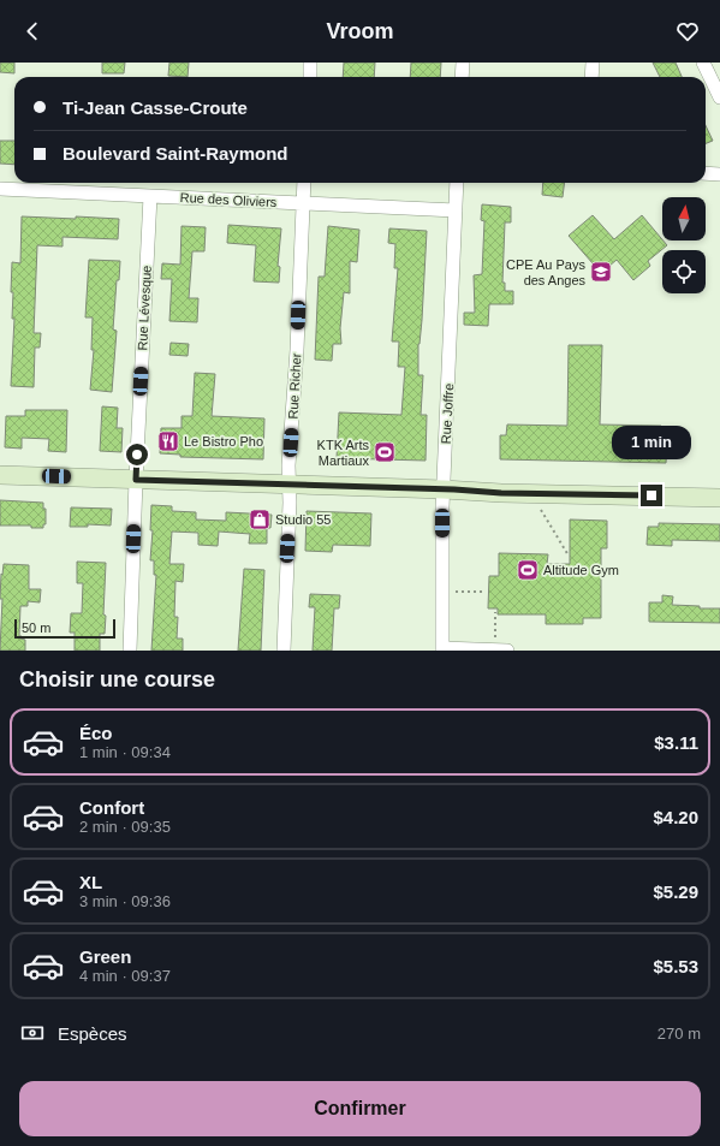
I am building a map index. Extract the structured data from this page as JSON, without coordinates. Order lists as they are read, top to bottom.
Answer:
{
  "streets": {
    "street": [
      "Rue des Oliviers",
      "Rue Lévesque",
      "Rue Richer",
      "Rue Joffre"
    ]
  },
  "crossings": [
    ["Rue des Oliviers", "Rue Lévesque"],
    ["Rue des Oliviers", "Rue Richer"],
    ["Rue des Oliviers", "Rue Joffre"]
  ],
  "places": {
    "school or university": ["CPE Au Pays des Anges"],
    "restaurant": ["Le Bistro Pho"],
    "sports": ["KTK Arts Martiaux", "Altitude Gym"],
    "shop": ["Studio 55"]
  },
  "scale_bar": "50 m",
  "north": "top",
  "page": {
    "header": "Vroom",
    "banner": ["Ti-Jean Casse-Croute", "Boulevard Saint-Raymond"],
    "bubble": "1 min",
    "scale": "50 m",
    "heading": "Choisir une course",
    "list": [
      {
        "name": "Éco",
        "note": "1 min · 09:34",
        "value": "$3.11"
      },
      {
        "name": "Confort",
        "note": "2 min · 09:35",
        "value": "$4.20"
      },
      {
        "name": "XL",
        "note": "3 min · 09:36",
        "value": "$5.29"
      },
      {
        "name": "Green",
        "note": "4 min · 09:37",
        "value": "$5.53"
      }
    ],
    "pay": ["Espèces", "270 m"],
    "buttons": "Confirmer"
  }
}
